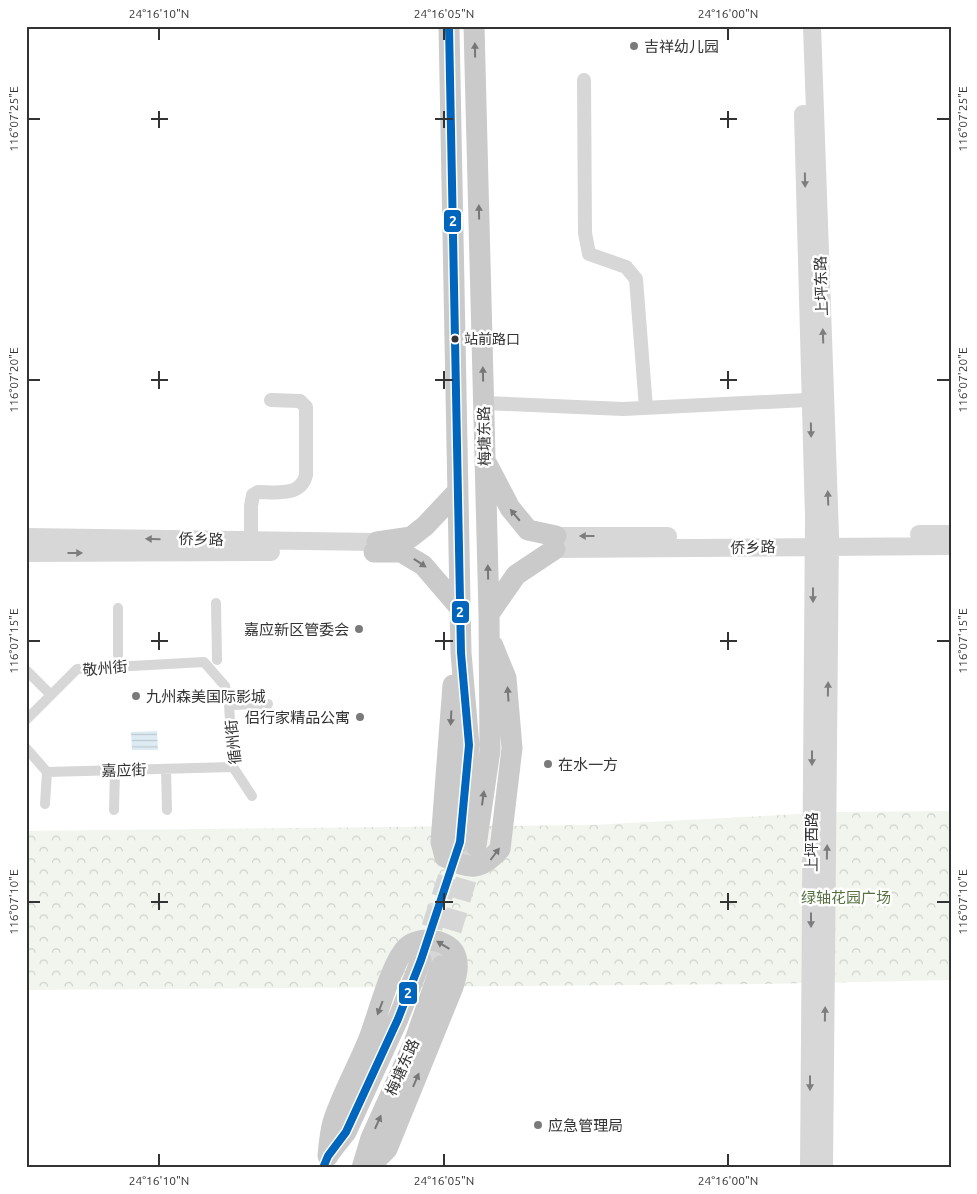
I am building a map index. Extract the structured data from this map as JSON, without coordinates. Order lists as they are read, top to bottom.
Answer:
{
  "streets": {
    "main road": ["梅塘东路"],
    "street": [
      "上坪东路",
      "侨乡路",
      "敬州街",
      "循州街",
      "嘉应街",
      "上坪西路"
    ]
  },
  "crossings": [
    ["上坪东路", "侨乡路"],
    ["上坪东路", "上坪西路"],
    ["侨乡路", "上坪西路"],
    ["敬州街", "循州街"],
    ["循州街", "嘉应街"]
  ],
  "parks": ["绿轴花园广场"],
  "places": [
    "吉祥幼儿园",
    "站前路口",
    "嘉应新区管委会",
    "九州森美国际影城",
    "侣行家精品公寓",
    "在水一方",
    "应急管理局"
  ],
  "lines": ["transit line 2"],
  "coordinates": [
    "24°16'10\"N",
    "24°16'05\"N",
    "24°16'00\"N",
    "116°07'25\"E",
    "116°07'20\"E",
    "116°07'15\"E",
    "116°07'10\"E"
  ]
}
